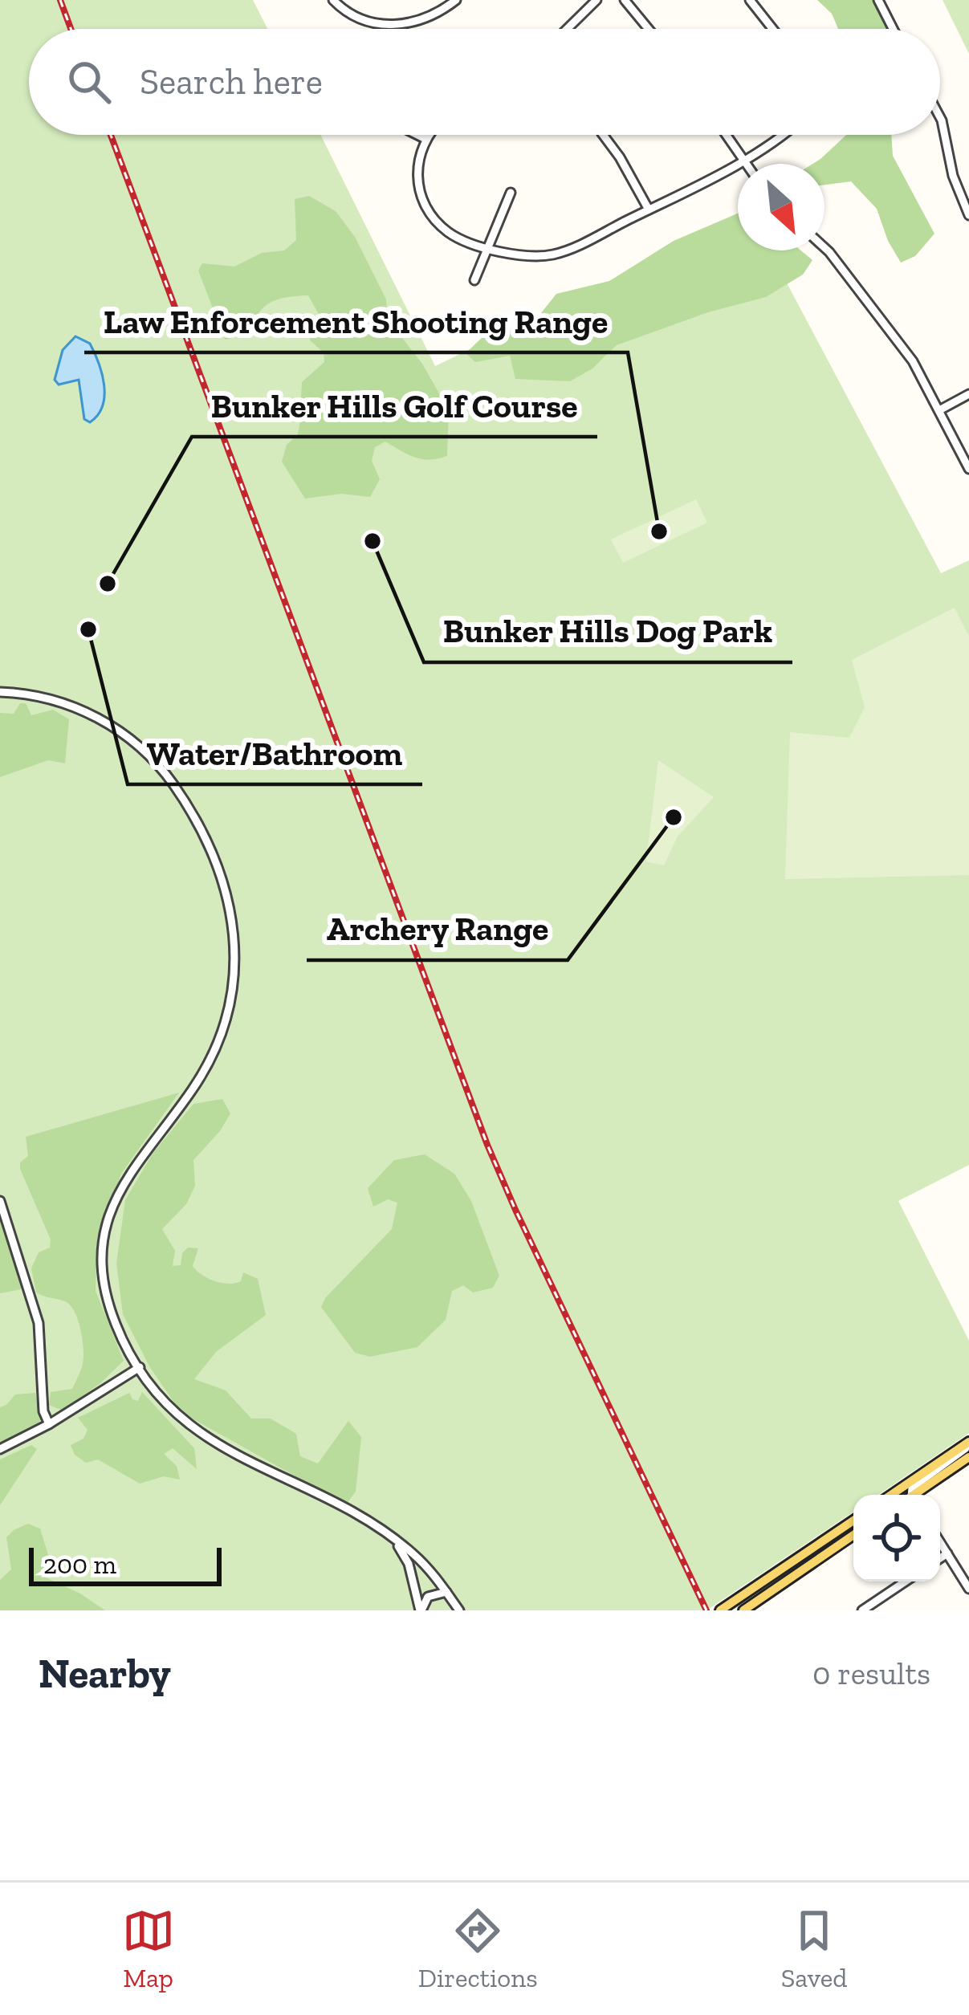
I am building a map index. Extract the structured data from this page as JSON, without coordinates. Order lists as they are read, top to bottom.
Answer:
{
  "places": [
    "Law Enforcement Shooting Range",
    "Bunker Hills Dog Park",
    "Bunker Hills Golf Course",
    "Water/Bathroom",
    "Archery Range"
  ],
  "scale_bar": "200 m",
  "north": "bottom right",
  "page": {
    "search": "Search here",
    "scale": "200 m",
    "heading": ["Nearby", "0 results"],
    "nav": ["Map", "Directions", "Saved"]
  }
}
